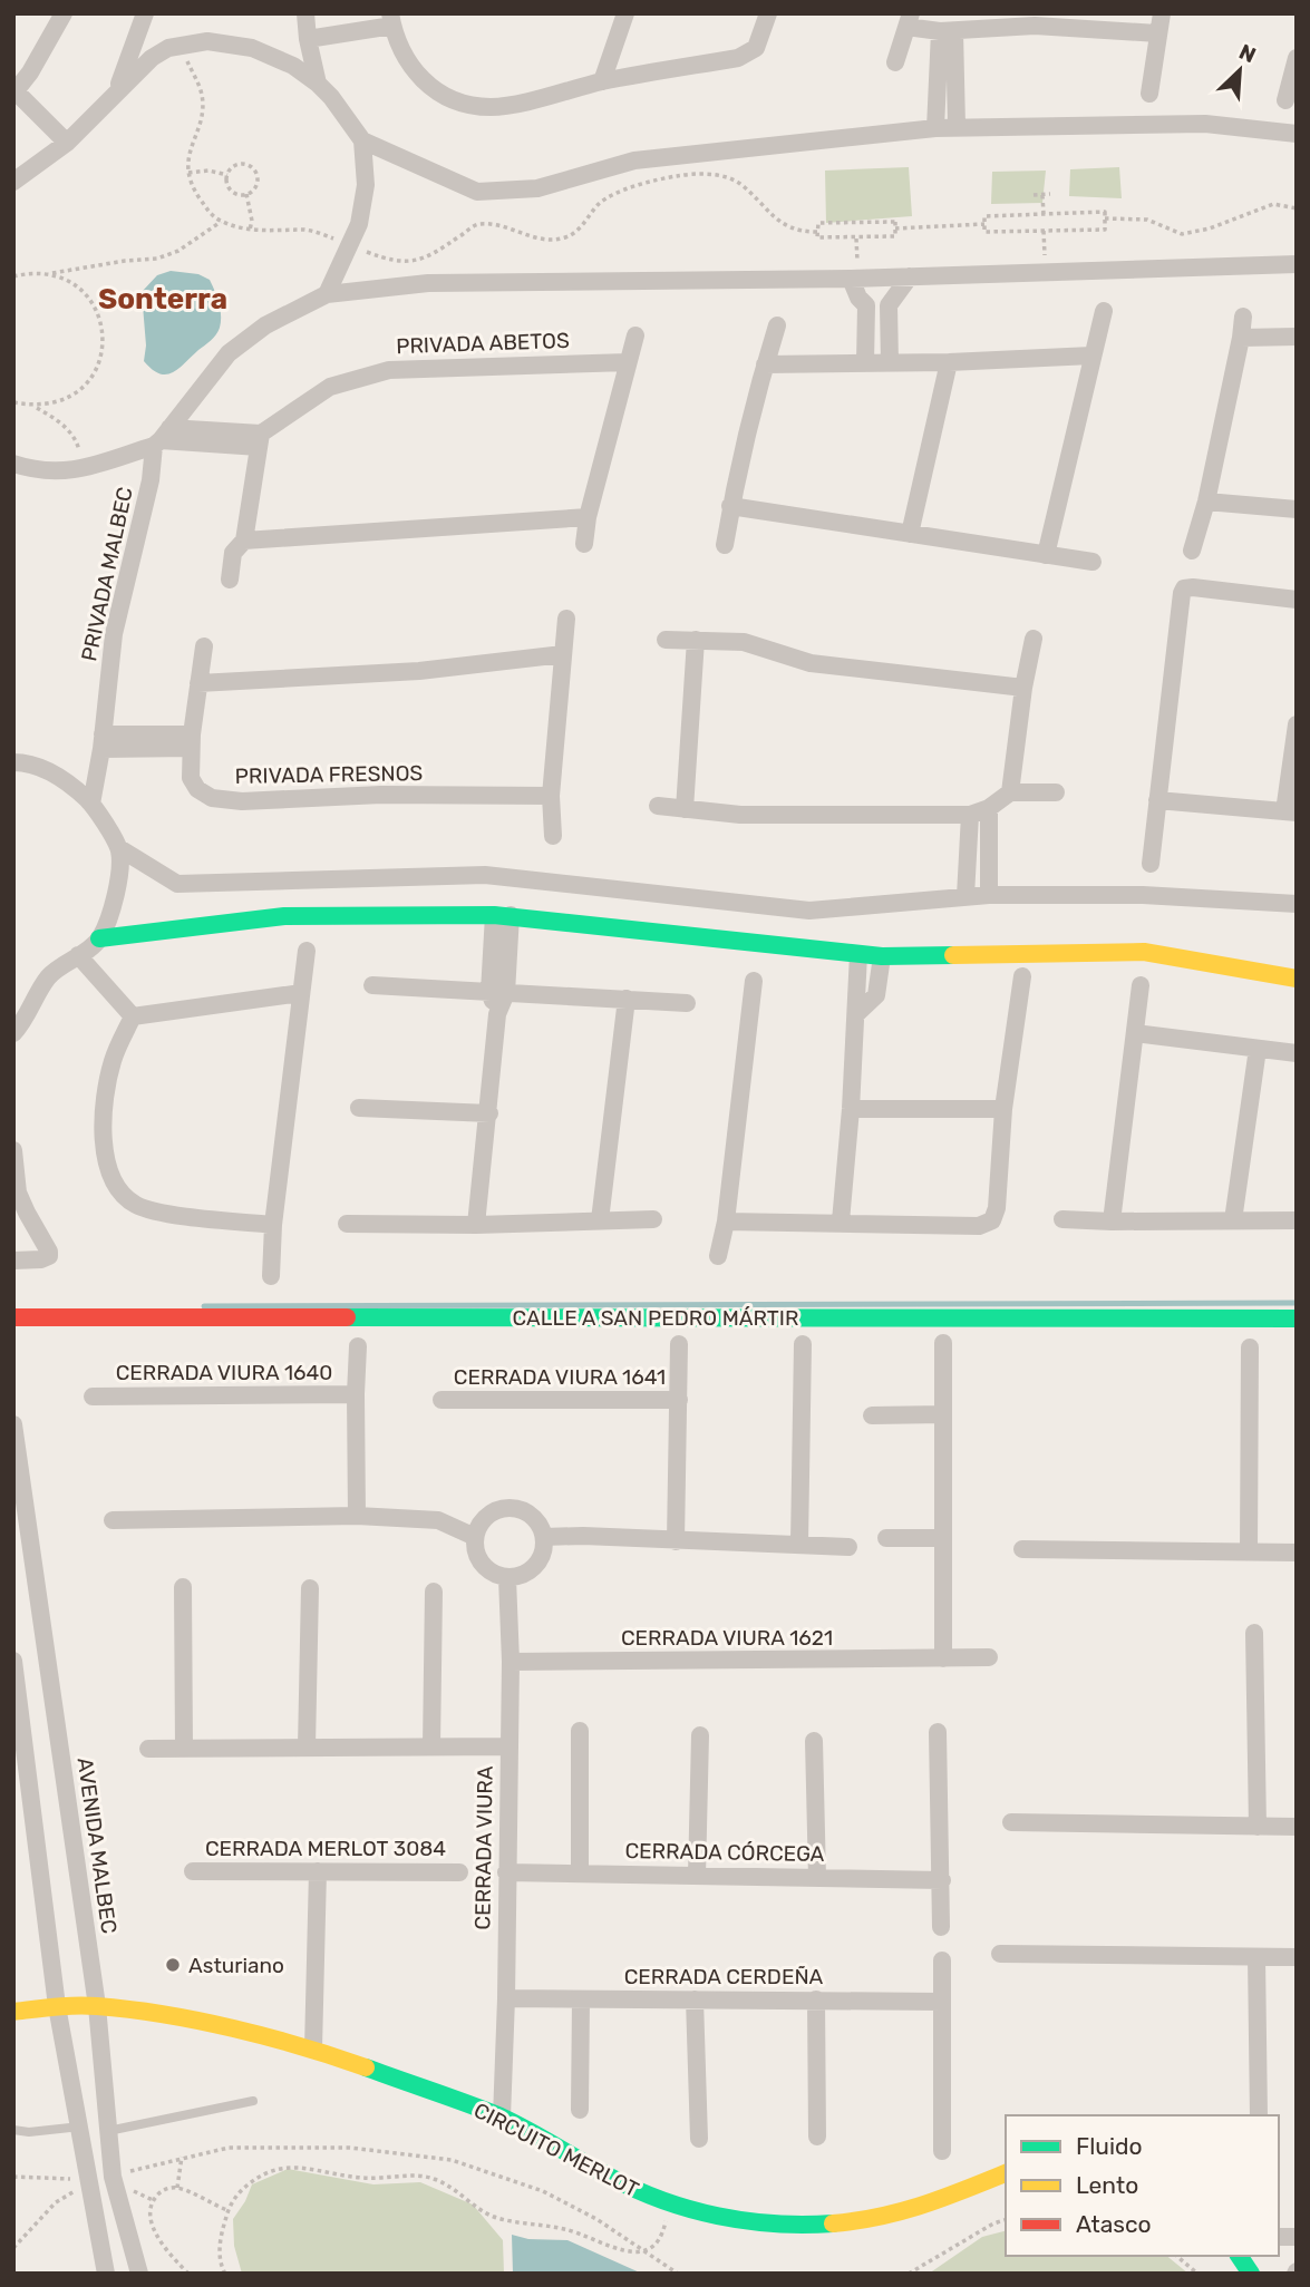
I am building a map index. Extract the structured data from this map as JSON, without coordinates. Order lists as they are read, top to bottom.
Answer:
{
  "streets": {
    "street": [
      "PRIVADA ABETOS",
      "PRIVADA MALBEC",
      "PRIVADA FRESNOS",
      "CALLE A SAN PEDRO MÁRTIR",
      "CERRADA VIURA 1640",
      "CERRADA VIURA 1641",
      "CERRADA VIURA 1621",
      "AVENIDA MALBEC",
      "CERRADA MERLOT 3084",
      "CERRADA VIURA",
      "CERRADA CÓRCEGA",
      "CERRADA CERDEÑA",
      "CIRCUITO MERLOT"
    ]
  },
  "crossings": [
    ["CERRADA VIURA 1621", "CERRADA VIURA"],
    ["AVENIDA MALBEC", "CIRCUITO MERLOT"],
    ["CERRADA VIURA", "CERRADA CÓRCEGA"],
    ["CERRADA VIURA", "CERRADA CERDEÑA"],
    ["CERRADA VIURA", "CIRCUITO MERLOT"]
  ],
  "districts": ["Sonterra"],
  "places": ["Asturiano"],
  "legend": ["Fluido", "Lento", "Atasco"],
  "north": "top right"
}
